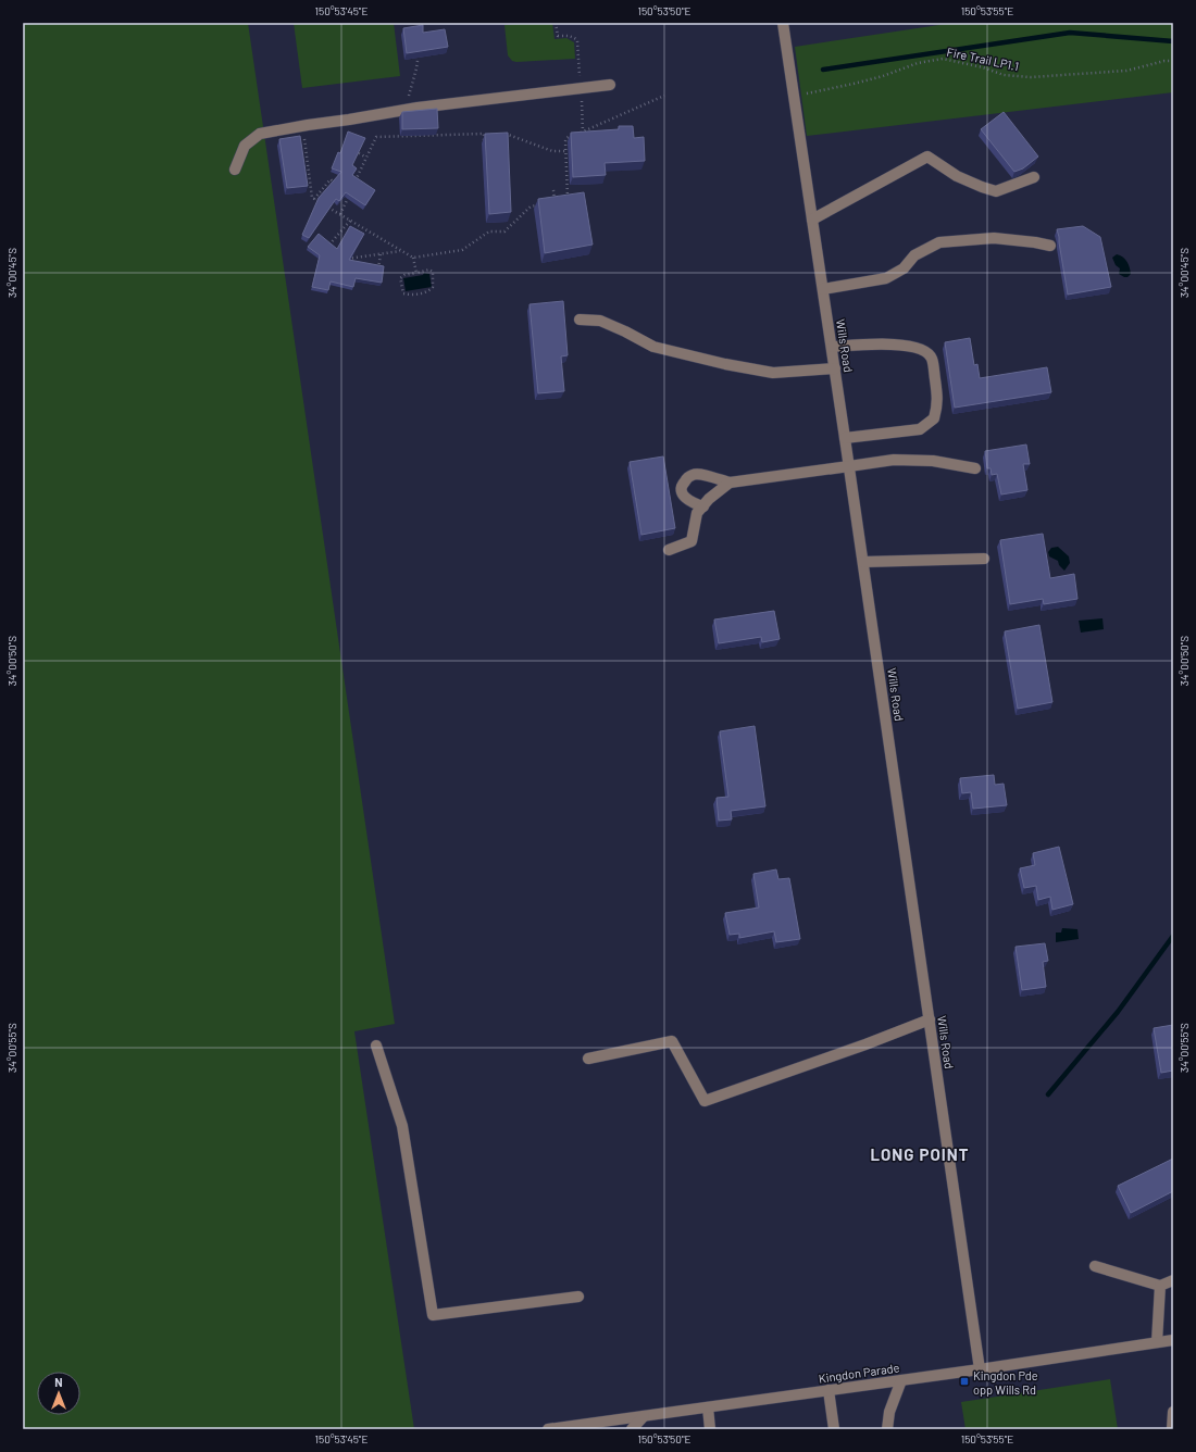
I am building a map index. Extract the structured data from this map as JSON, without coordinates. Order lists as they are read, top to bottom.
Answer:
{
  "streets": {
    "street": ["Wills Road", "Kingdon Parade"],
    "path": ["Fire Trail LP1.1"]
  },
  "crossings": [
    ["Fire Trail LP1.1", "Wills Road"],
    ["Wills Road", "Kingdon Parade"]
  ],
  "districts": ["LONG POINT"],
  "places": {
    "transit": ["Kingdon Pde opp Wills Rd"]
  },
  "north": "top",
  "coordinates": [
    "150°53'45\"E",
    "150°53'50\"E",
    "150°53'55\"E",
    "34°00'45\"S",
    "34°00'50\"S",
    "34°00'55\"S"
  ]
}
